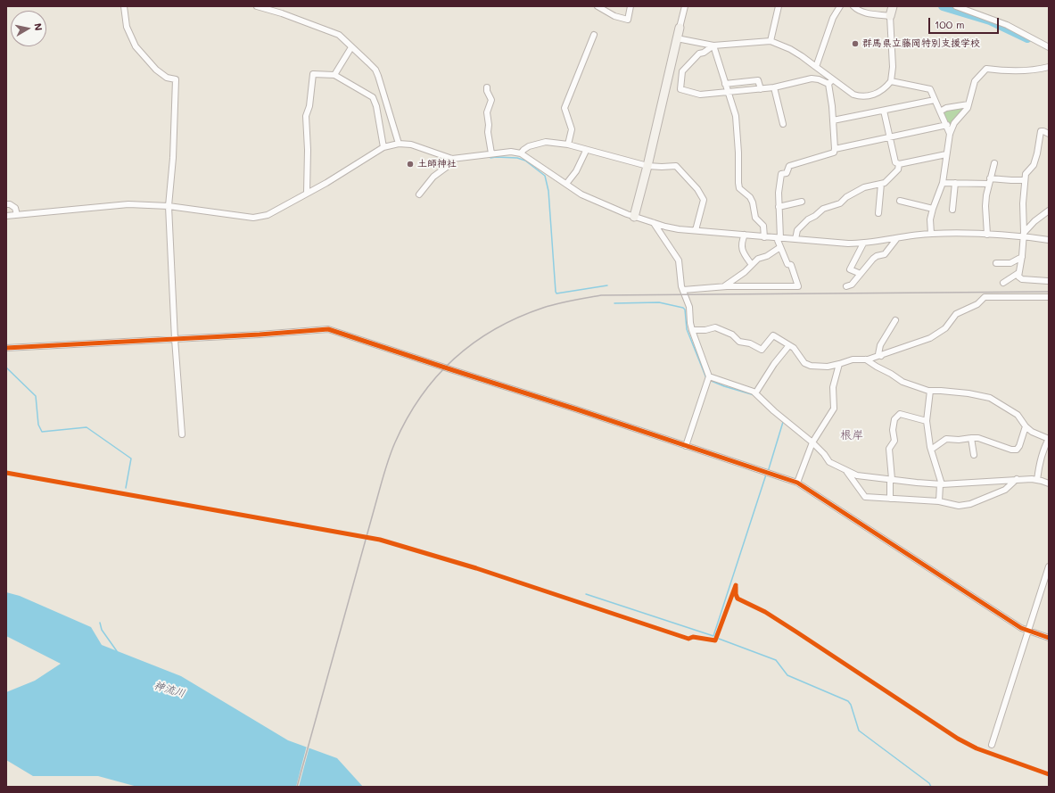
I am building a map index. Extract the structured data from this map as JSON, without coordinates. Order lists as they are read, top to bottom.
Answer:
{
  "districts": ["根岸"],
  "water": ["神流川"],
  "places": ["群馬県立藤岡特別支援学校", "土師神社"],
  "scale_bar": "100 m",
  "north": "right"
}
